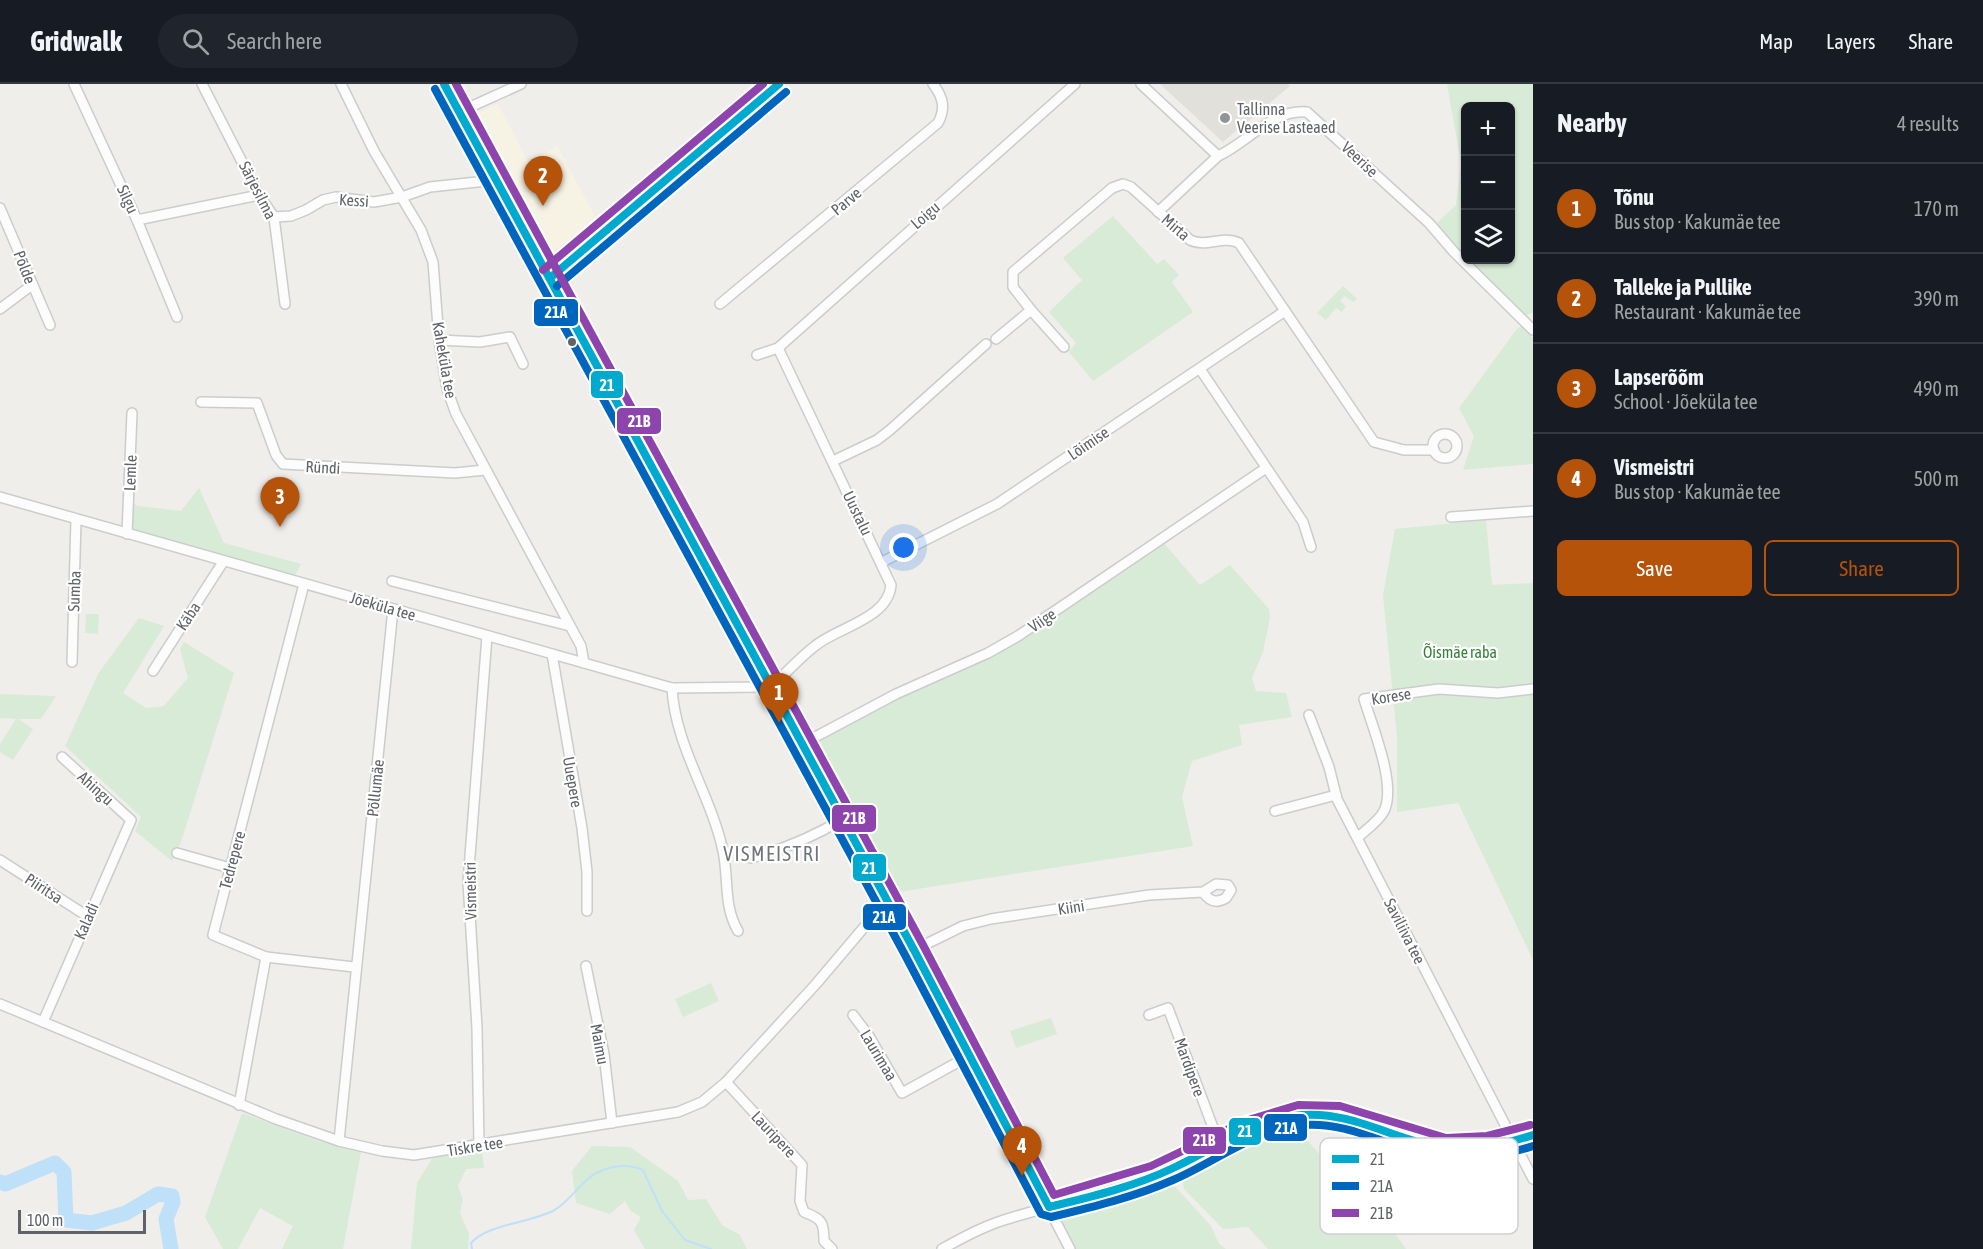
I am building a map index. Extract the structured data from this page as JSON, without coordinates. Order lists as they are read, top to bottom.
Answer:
{
  "streets": {
    "street": [
      "Veerise",
      "Särjesilma",
      "Silgu",
      "Kessi",
      "Parve",
      "Loigu",
      "Mirta",
      "Põlde",
      "Kaheküla tee",
      "Lõimise",
      "Ründi",
      "Lemle",
      "Uustalu",
      "Sumba",
      "Jõeküla tee",
      "Käba",
      "Viige",
      "Korese",
      "Uuepere",
      "Ahingu",
      "Põllumäe",
      "Tedrepere",
      "Piiritsa",
      "Vismeistri",
      "Kiini",
      "Kaladi",
      "Saviliiva tee",
      "Maimu",
      "Laurimaa",
      "Mardipere",
      "Lauripere",
      "Tiskre tee"
    ]
  },
  "crossings": [
    ["Särjesilma", "Kessi"],
    ["Kessi", "Kaheküla tee"],
    ["Loigu", "Uustalu"],
    ["Mirta", "Lõimise"],
    ["Kaheküla tee", "Ründi"],
    ["Kaheküla tee", "Jõeküla tee"],
    ["Lõimise", "Uustalu"],
    ["Lemle", "Jõeküla tee"],
    ["Uustalu", "Jõeküla tee"],
    ["Sumba", "Jõeküla tee"],
    ["Jõeküla tee", "Käba"],
    ["Jõeküla tee", "Uuepere"],
    ["Jõeküla tee", "Põllumäe"],
    ["Jõeküla tee", "Tedrepere"],
    ["Jõeküla tee", "Vismeistri"],
    ["Korese", "Saviliiva tee"],
    ["Ahingu", "Kaladi"],
    ["Põllumäe", "Tiskre tee"],
    ["Piiritsa", "Kaladi"],
    ["Vismeistri", "Tiskre tee"],
    ["Kaladi", "Tiskre tee"],
    ["Maimu", "Tiskre tee"],
    ["Lauripere", "Tiskre tee"]
  ],
  "districts": ["VISMEISTRI"],
  "parks": ["Õismäe raba"],
  "places": ["Tallinna Veerise Lasteaed"],
  "lines": ["transit line 21", "transit line 21B", "transit line 21A"],
  "legend": ["21", "21A", "21B"],
  "scale_bar": "100 m",
  "page": {
    "header": "Gridwalk",
    "search": "Search here",
    "nav": ["Map", "Layers", "Share"],
    "heading": ["Nearby", "4 results"],
    "map_buttons": ["+", "−"],
    "pins": [
      "2",
      "3",
      "1",
      "4"
    ],
    "list": [
      {
        "mark": "1",
        "name": "Tõnu",
        "note": "Bus stop · Kakumäe tee",
        "value": "170 m"
      },
      {
        "mark": "2",
        "name": "Talleke ja Pullike",
        "note": "Restaurant · Kakumäe tee",
        "value": "390 m"
      },
      {
        "mark": "3",
        "name": "Lapserõõm",
        "note": "School · Jõeküla tee",
        "value": "490 m"
      },
      {
        "mark": "4",
        "name": "Vismeistri",
        "note": "Bus stop · Kakumäe tee",
        "value": "500 m"
      }
    ],
    "buttons": ["Save", "Share"],
    "scale": "100 m"
  }
}
